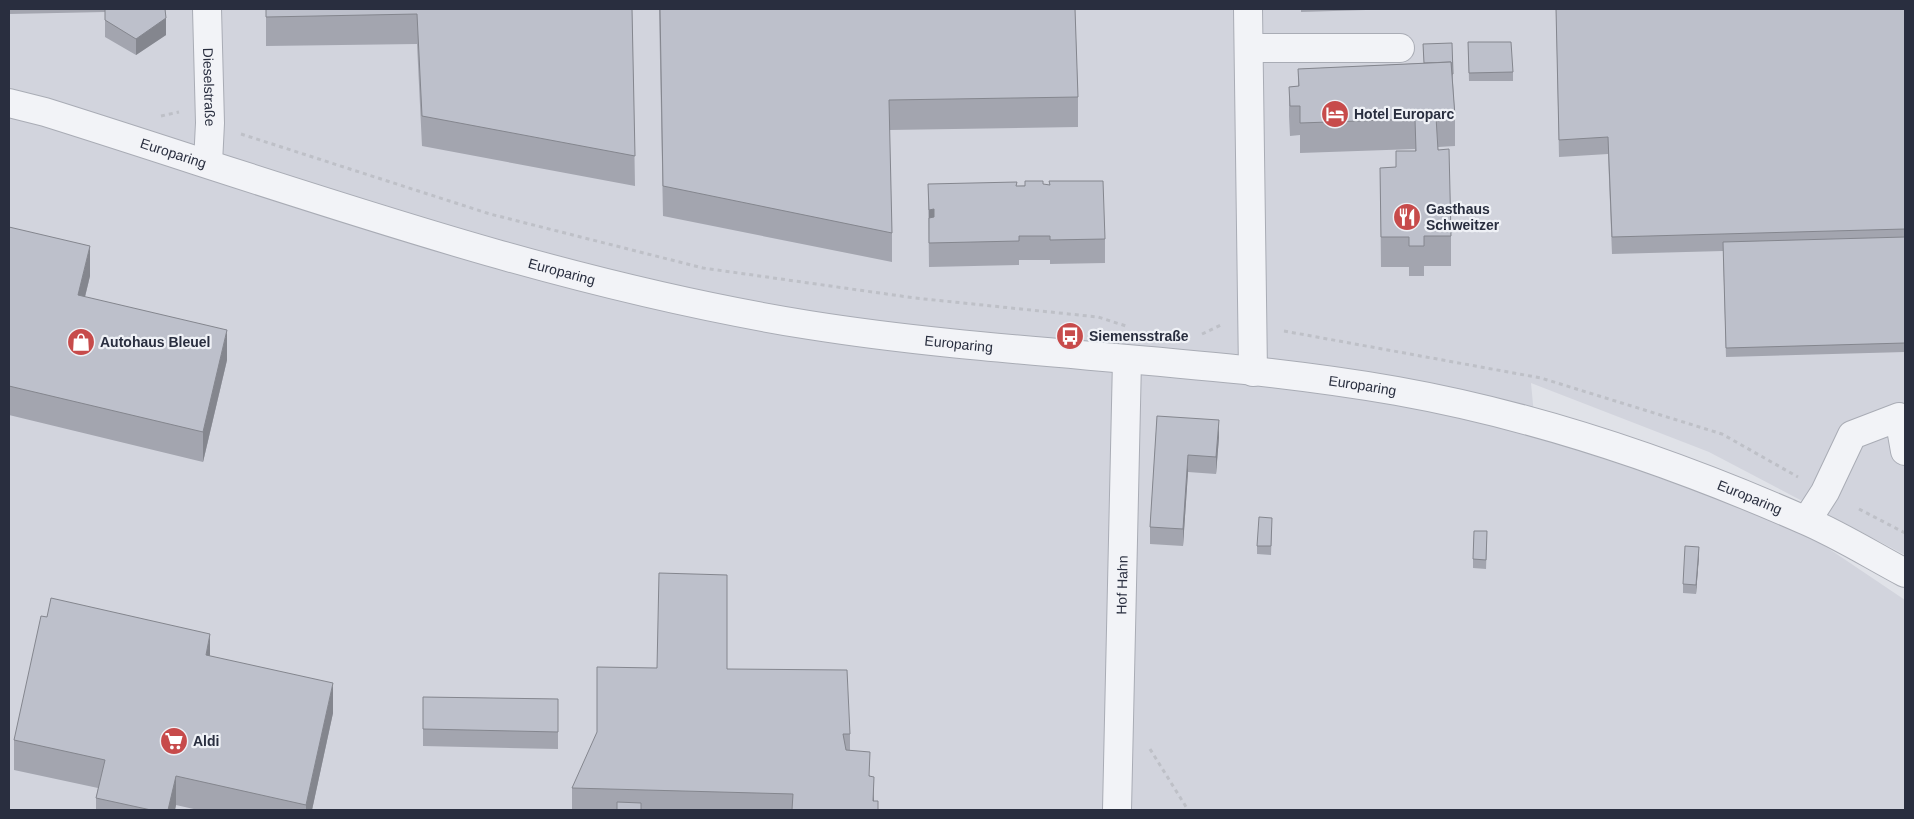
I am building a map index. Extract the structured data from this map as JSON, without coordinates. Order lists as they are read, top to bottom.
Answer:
{
  "streets": {
    "street": ["Dieselstraße", "Europaring", "Hof Hahn"]
  },
  "crossings": [
    ["Dieselstraße", "Europaring"],
    ["Europaring", "Hof Hahn"]
  ],
  "places": {
    "hotel": ["Hotel Europarc"],
    "restaurant": ["Gasthaus Schweitzer"],
    "bus stop": ["Siemensstraße"],
    "shop": ["Autohaus Bleuel"],
    "supermarket": ["Aldi"]
  }
}
